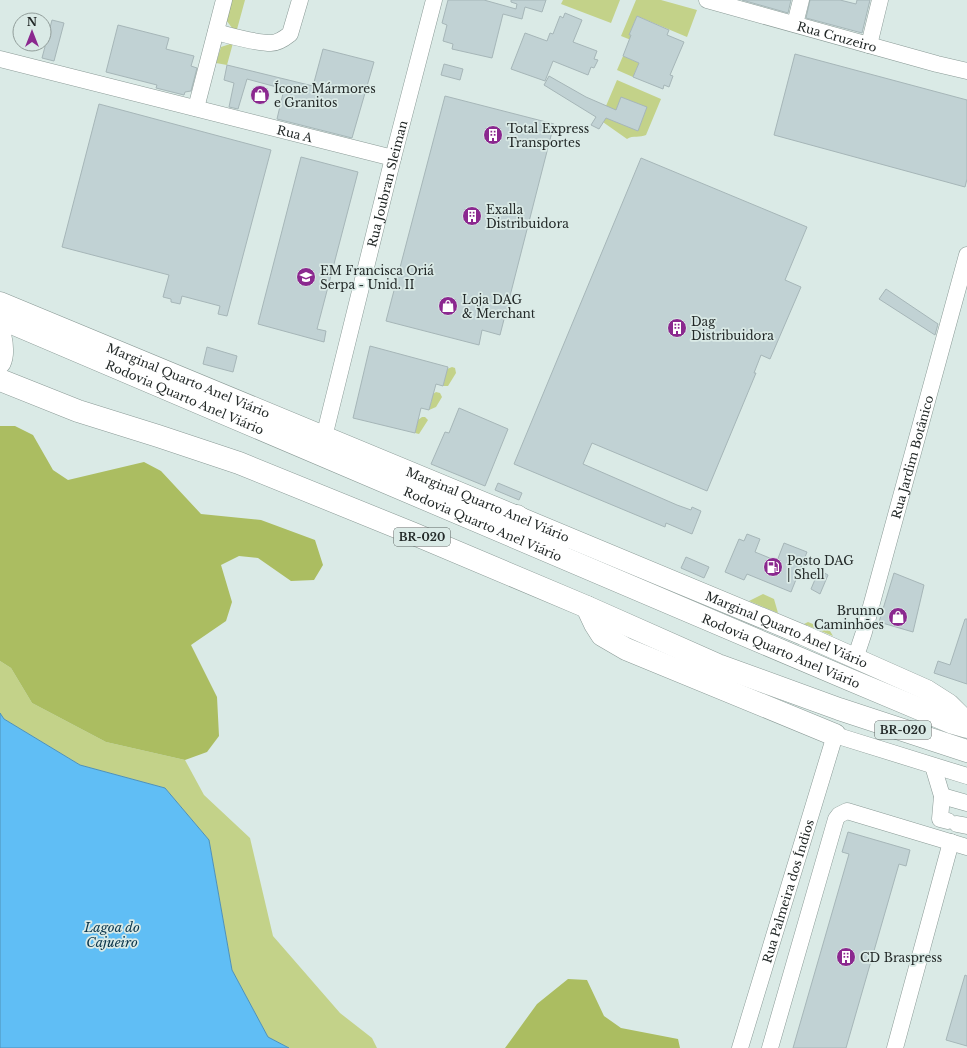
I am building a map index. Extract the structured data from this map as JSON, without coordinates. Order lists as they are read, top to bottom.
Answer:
{
  "streets": {
    "highway": ["Rodovia Quarto Anel Viário", "BR-020"],
    "main road": ["Marginal Quarto Anel Viário"],
    "street": [
      "Rua Cruzeiro",
      "Rua A",
      "Rua Joubran Sleiman",
      "Rua Jardim Botânico",
      "Rua Palmeira dos Índios"
    ]
  },
  "crossings": [
    ["Rua A", "Rua Joubran Sleiman"],
    ["Rua Joubran Sleiman", "Marginal Quarto Anel Viário"],
    ["Marginal Quarto Anel Viário", "Rua Jardim Botânico"]
  ],
  "water": ["Lagoa do Cajueiro"],
  "places": {
    "shop": ["Ícone Mármores e Granitos", "Loja DAG & Merchant", "Brunno Caminhões"],
    "building": [
      "Total Express Transportes",
      "Exalla Distribuidora",
      "Dag Distribuidora",
      "CD Braspress"
    ],
    "school or university": ["EM Francisca Oriá Serpa - Unid. II"],
    "fuel station": ["Posto DAG | Shell"]
  },
  "north": "top"
}
